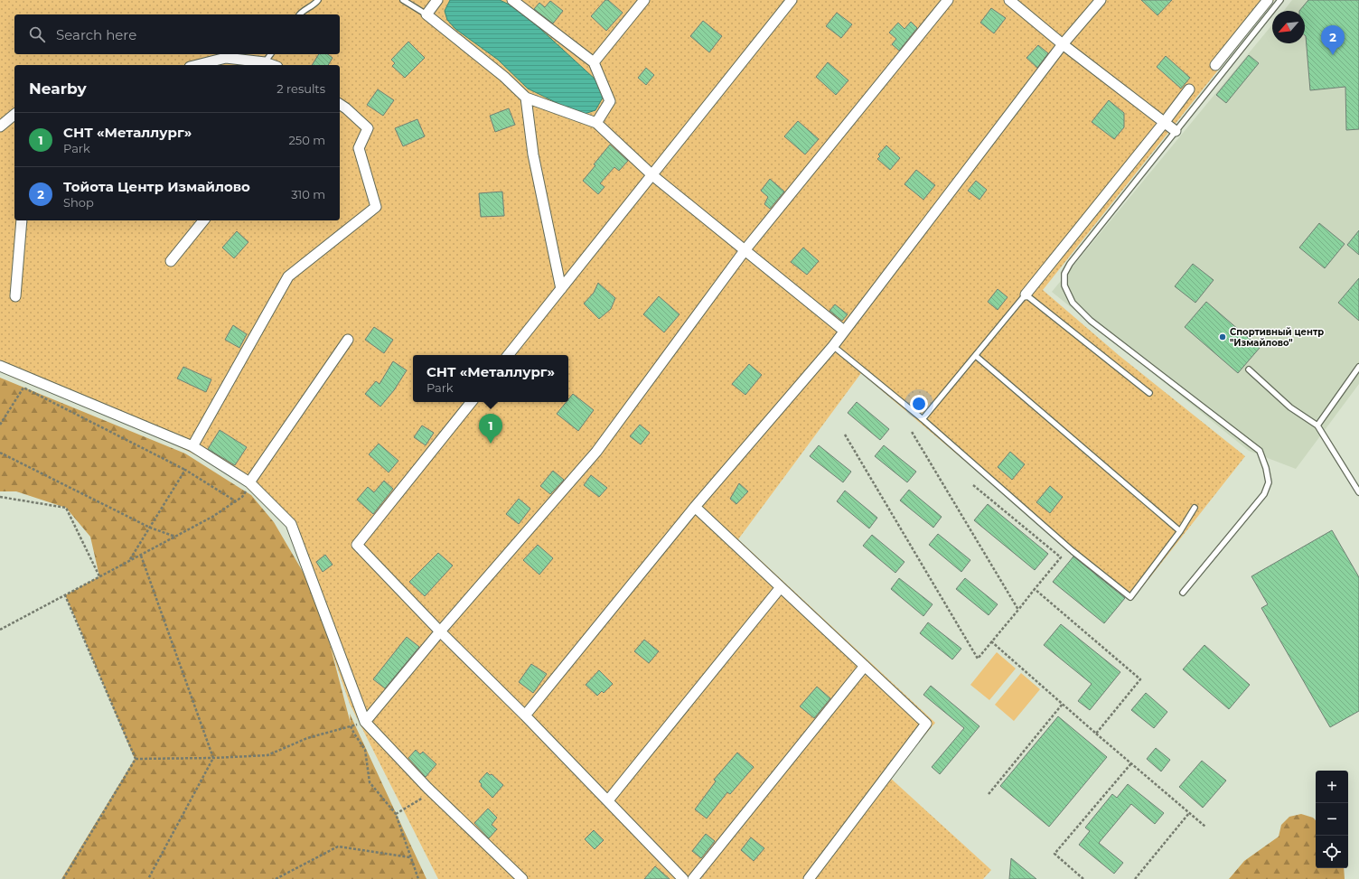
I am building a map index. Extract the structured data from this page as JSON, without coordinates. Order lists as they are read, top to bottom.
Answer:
{
  "places": ["Спортивный центр \"Измайлово\""],
  "north": "bottom left",
  "page": {
    "search": "Search here",
    "pins": ["2", "1"],
    "heading": ["Nearby", "2 results"],
    "list": [
      {
        "mark": "1",
        "name": "СНТ «Металлург»",
        "note": "Park",
        "value": "250 m"
      },
      {
        "mark": "2",
        "name": "Тойота Центр Измайлово",
        "note": "Shop",
        "value": "310 m"
      }
    ],
    "popup": ["СНТ «Металлург»", "Park"],
    "map_buttons": ["+", "−"]
  }
}
